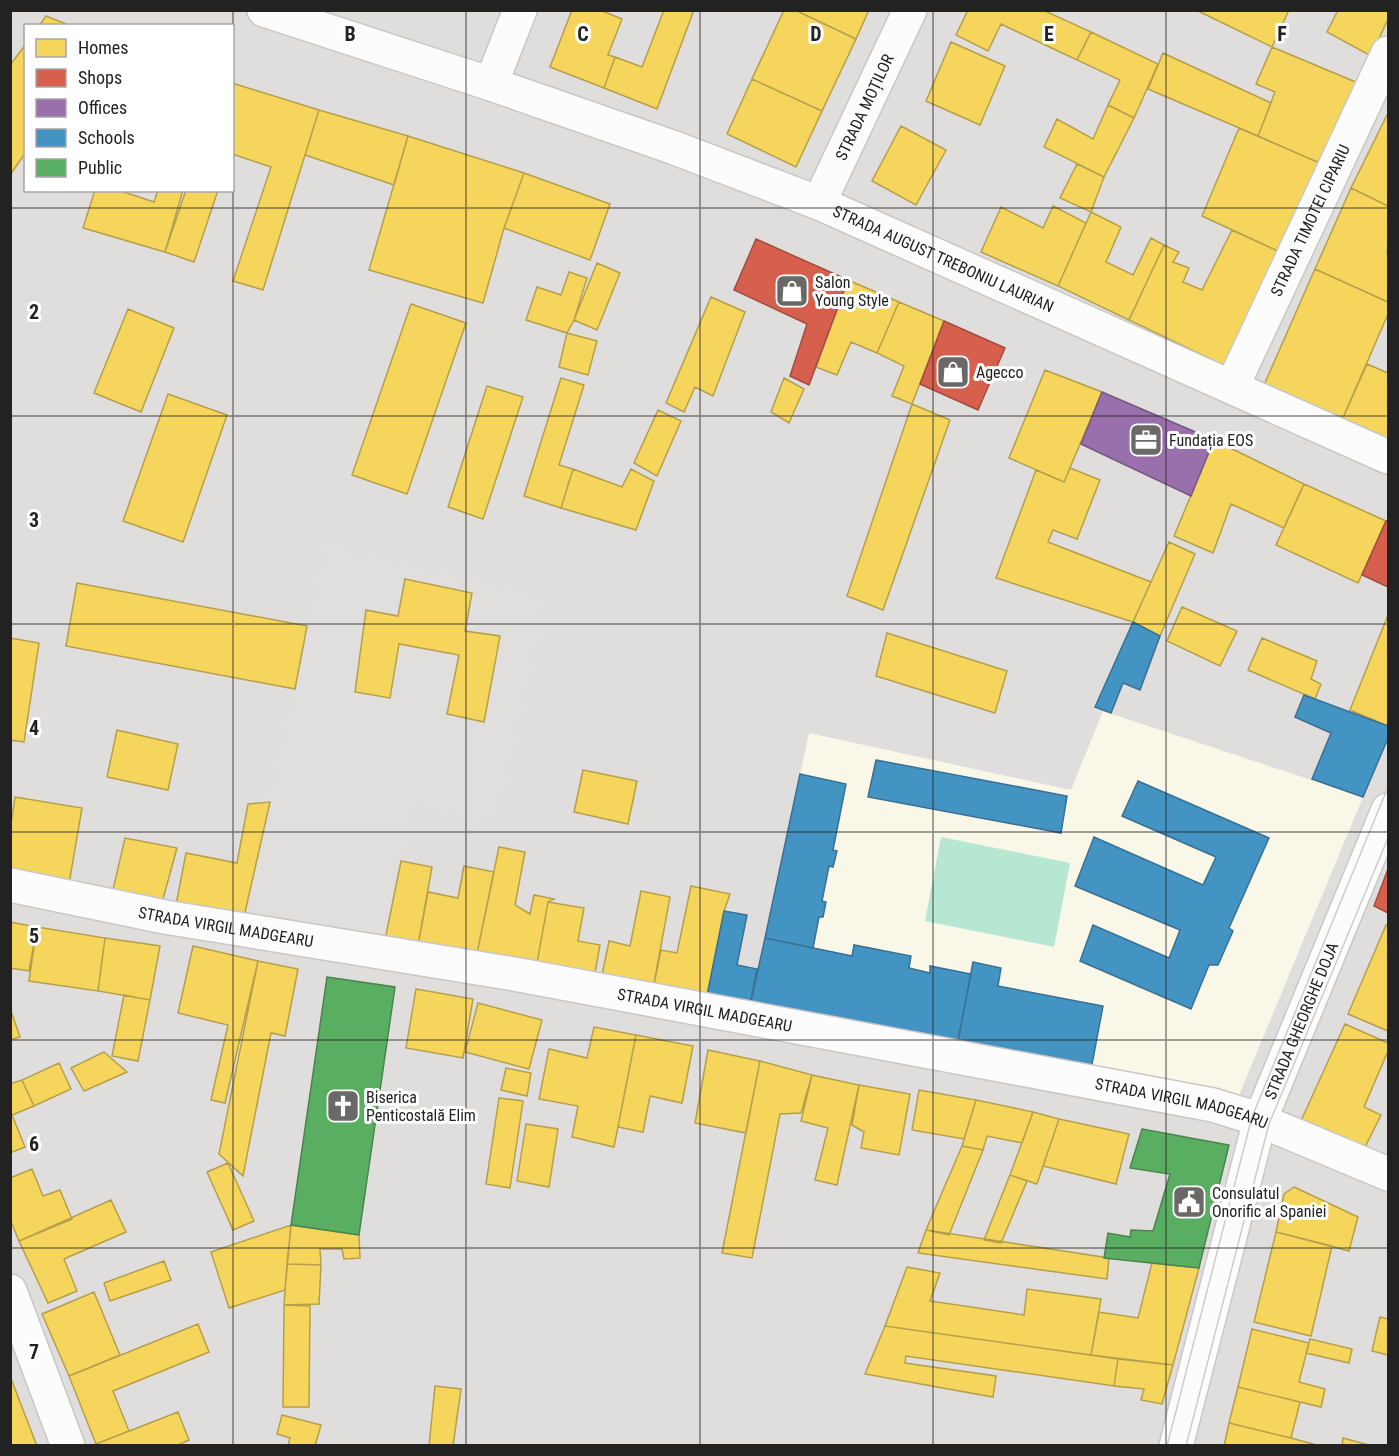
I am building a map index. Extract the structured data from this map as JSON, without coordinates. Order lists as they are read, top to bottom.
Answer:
{
  "streets": {
    "street": [
      "STRADA MOȚILOR",
      "STRADA TIMOTEI CIPARIU",
      "STRADA AUGUST TREBONIU LAURIAN",
      "STRADA VIRGIL MADGEARU",
      "STRADA GHEORGHE DOJA"
    ]
  },
  "crossings": [
    ["STRADA MOȚILOR", "STRADA AUGUST TREBONIU LAURIAN"],
    ["STRADA TIMOTEI CIPARIU", "STRADA AUGUST TREBONIU LAURIAN"],
    ["STRADA VIRGIL MADGEARU", "STRADA GHEORGHE DOJA"]
  ],
  "places": {
    "shop": ["Salon Young Style", "Agecco"],
    "office": ["Fundația EOS"],
    "church": ["Biserica Penticostală Elim"],
    "public building": ["Consulatul Onorific al Spaniei"]
  },
  "legend": [
    "Homes",
    "Shops",
    "Offices",
    "Schools",
    "Public"
  ],
  "grid": {
    "columns": [
      "B",
      "C",
      "D",
      "E",
      "F"
    ],
    "rows": [
      "2",
      "3",
      "4",
      "5",
      "6",
      "7"
    ]
  }
}
